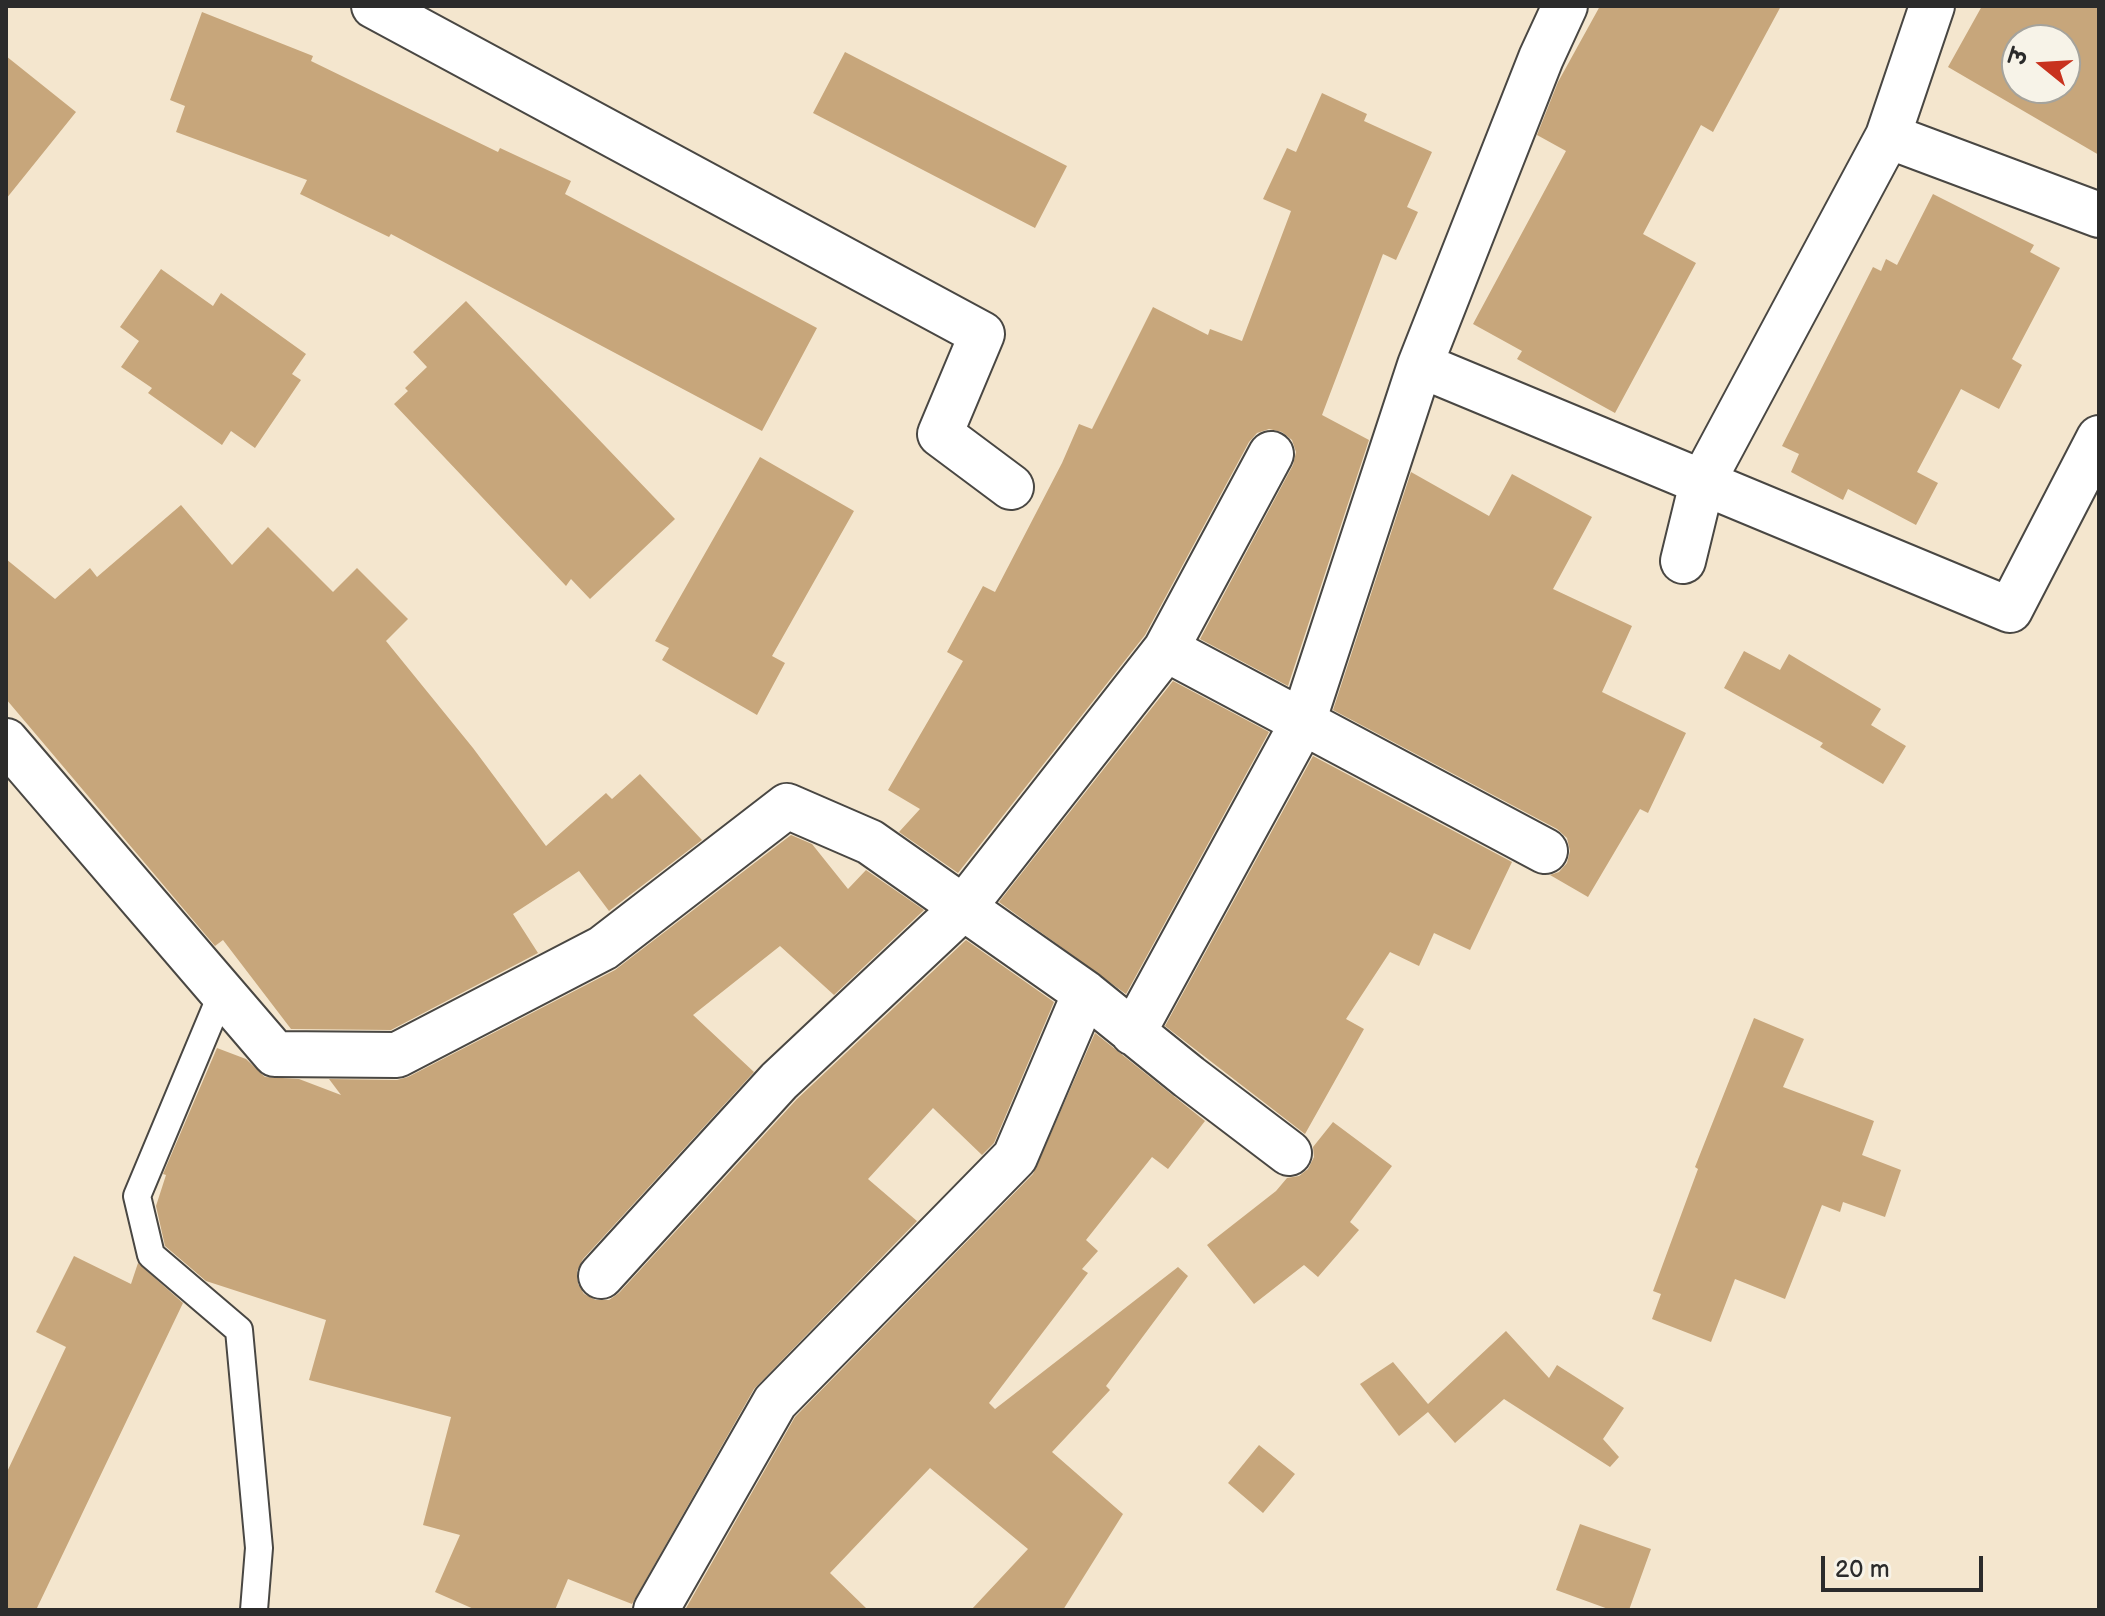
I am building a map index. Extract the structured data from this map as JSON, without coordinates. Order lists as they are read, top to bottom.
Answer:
{
  "scale_bar": "20 m",
  "north": "left"
}
